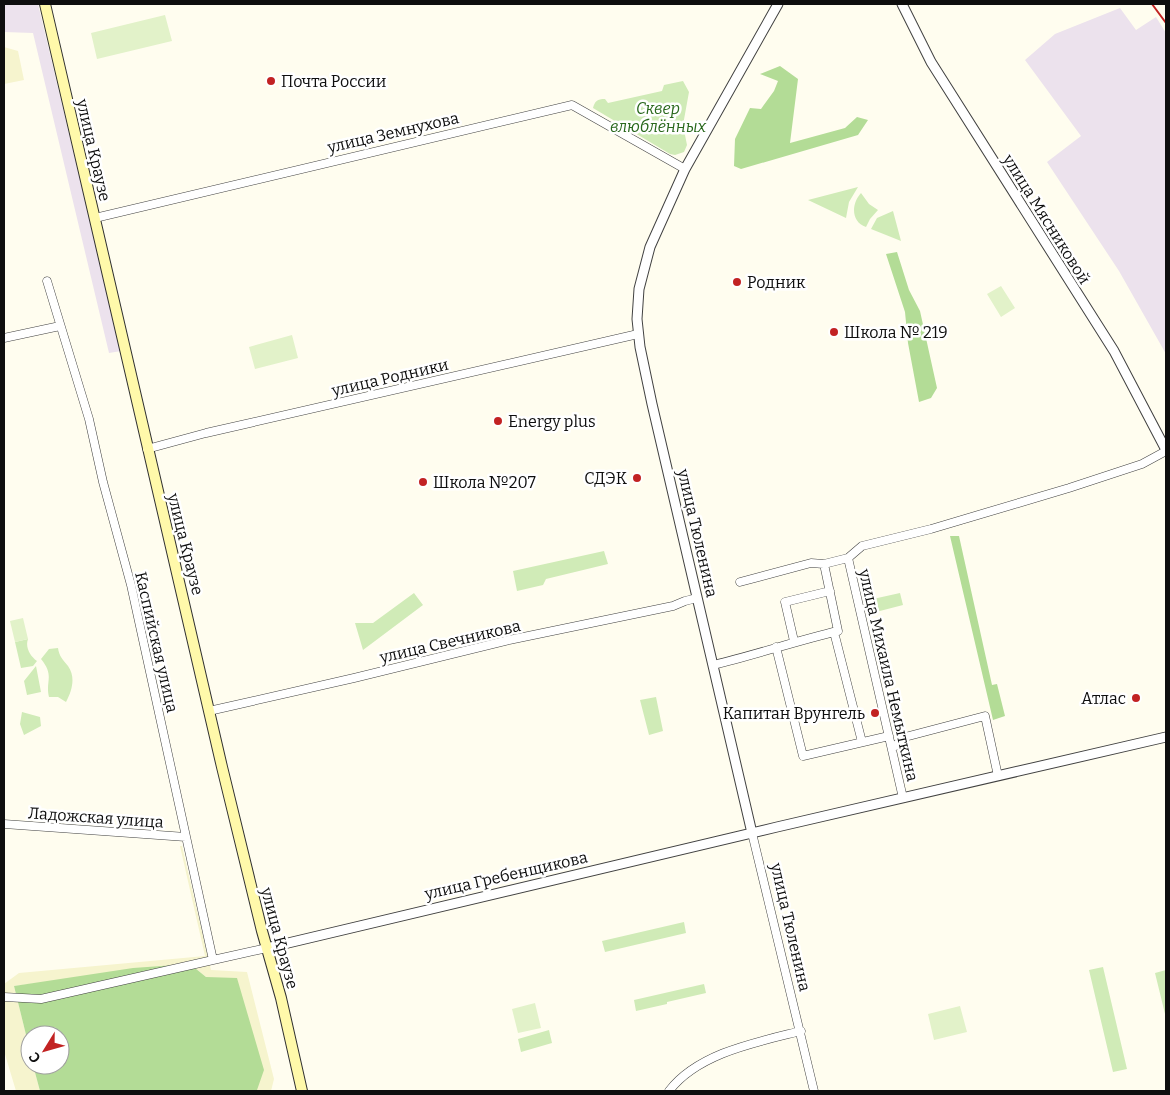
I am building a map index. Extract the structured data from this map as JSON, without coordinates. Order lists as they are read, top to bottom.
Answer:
{
  "streets": {
    "main road": ["улица Краузе"],
    "street": [
      "улица Земнухова",
      "улица Мясниковой",
      "улица Родники",
      "улица Тюленина",
      "улица Свечникова",
      "Каспийская улица",
      "улица Михаила Немыткина",
      "Ладожская улица",
      "улица Гребенщикова"
    ]
  },
  "crossings": [
    ["улица Земнухова", "улица Краузе"],
    ["улица Земнухова", "улица Тюленина"],
    ["улица Краузе", "улица Родники"],
    ["улица Краузе", "улица Свечникова"],
    ["улица Краузе", "улица Гребенщикова"],
    ["улица Родники", "улица Тюленина"],
    ["улица Тюленина", "улица Свечникова"],
    ["улица Тюленина", "улица Гребенщикова"],
    ["Каспийская улица", "Ладожская улица"],
    ["улица Михаила Немыткина", "улица Гребенщикова"]
  ],
  "parks": ["Сквер влюблённых"],
  "places": [
    "Почта России",
    "Родник",
    "Школа № 219",
    "Energy plus",
    "СДЭК",
    "Школа №207",
    "Атлас",
    "Капитан Врунгель"
  ],
  "north": "bottom left"
}
